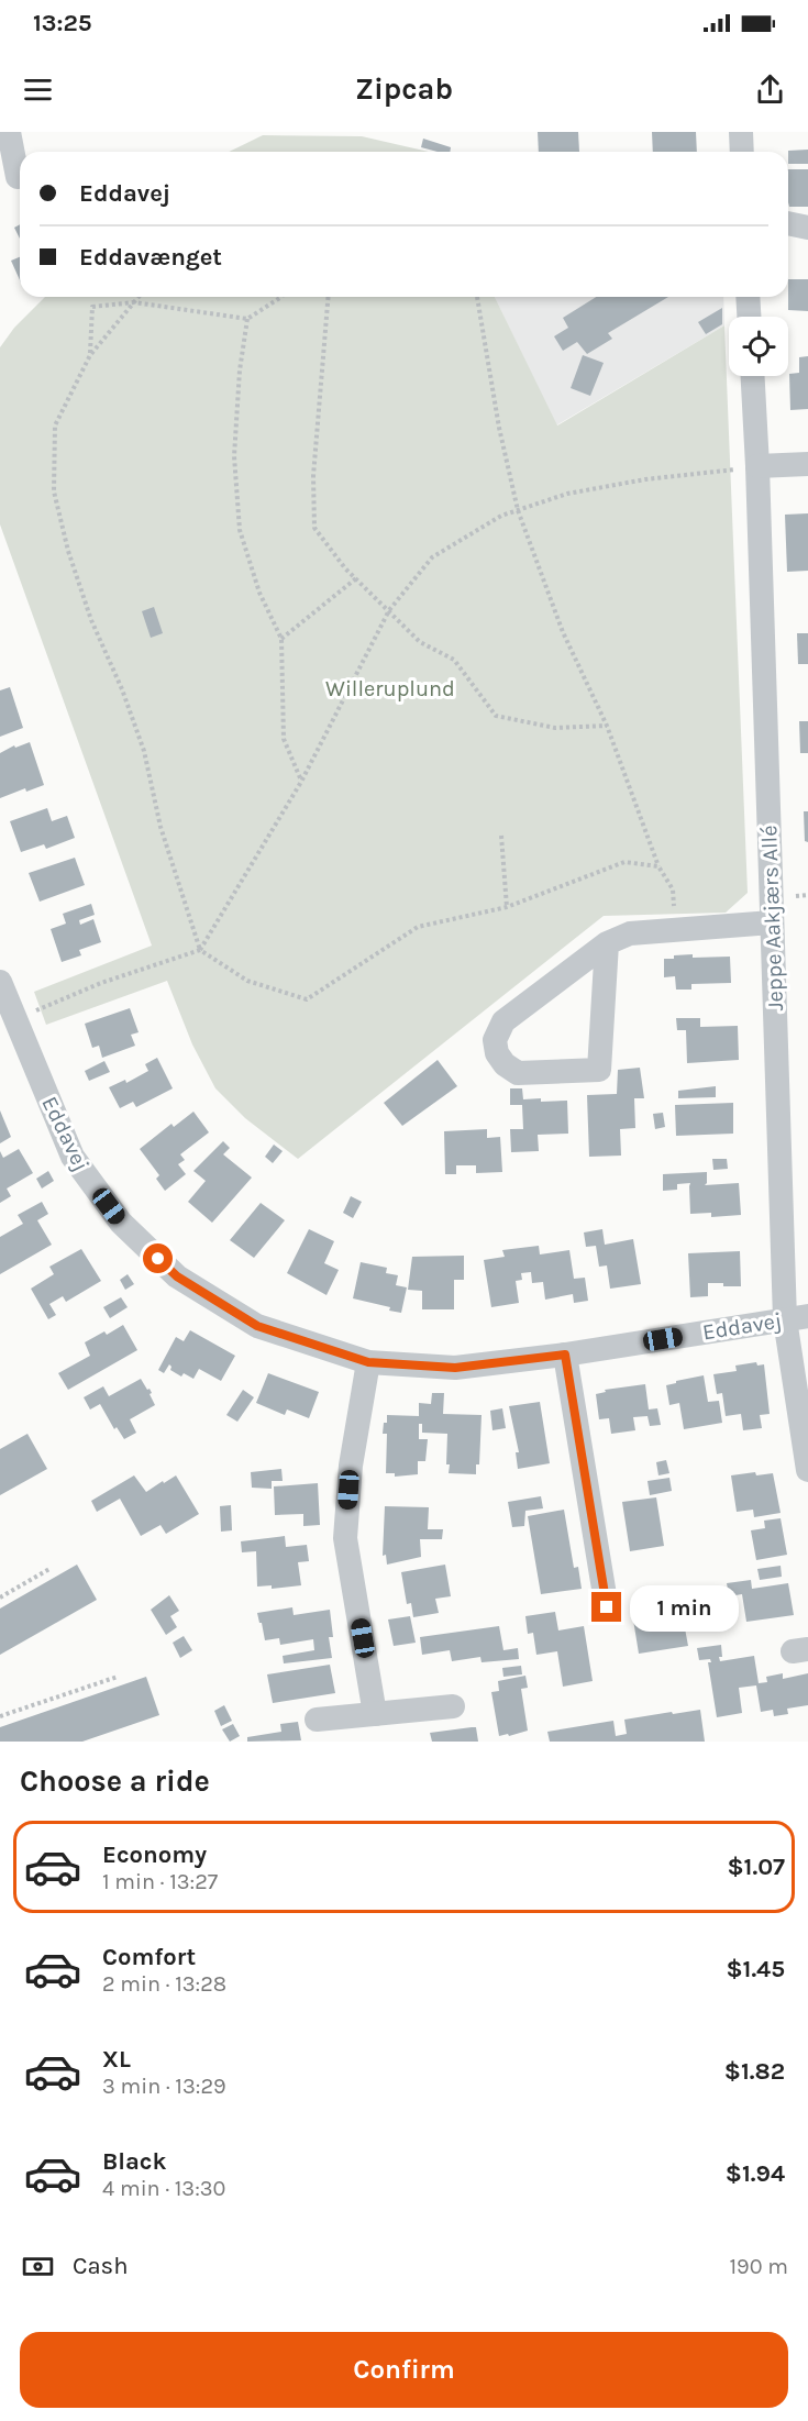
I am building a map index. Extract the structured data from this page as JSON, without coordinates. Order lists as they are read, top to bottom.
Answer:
{
  "streets": {
    "street": ["Jeppe Aakjærs Allé", "Eddavej"]
  },
  "crossings": [
    ["Jeppe Aakjærs Allé", "Eddavej"]
  ],
  "parks": ["Willeruplund"],
  "page": {
    "status": "13:25",
    "header": "Zipcab",
    "banner": ["Eddavej", "Eddavænget"],
    "bubble": "1 min",
    "heading": "Choose a ride",
    "list": [
      {
        "name": "Economy",
        "note": "1 min · 13:27",
        "value": "$1.07"
      },
      {
        "name": "Comfort",
        "note": "2 min · 13:28",
        "value": "$1.45"
      },
      {
        "name": "XL",
        "note": "3 min · 13:29",
        "value": "$1.82"
      },
      {
        "name": "Black",
        "note": "4 min · 13:30",
        "value": "$1.94"
      }
    ],
    "pay": ["Cash", "190 m"],
    "buttons": "Confirm"
  }
}
